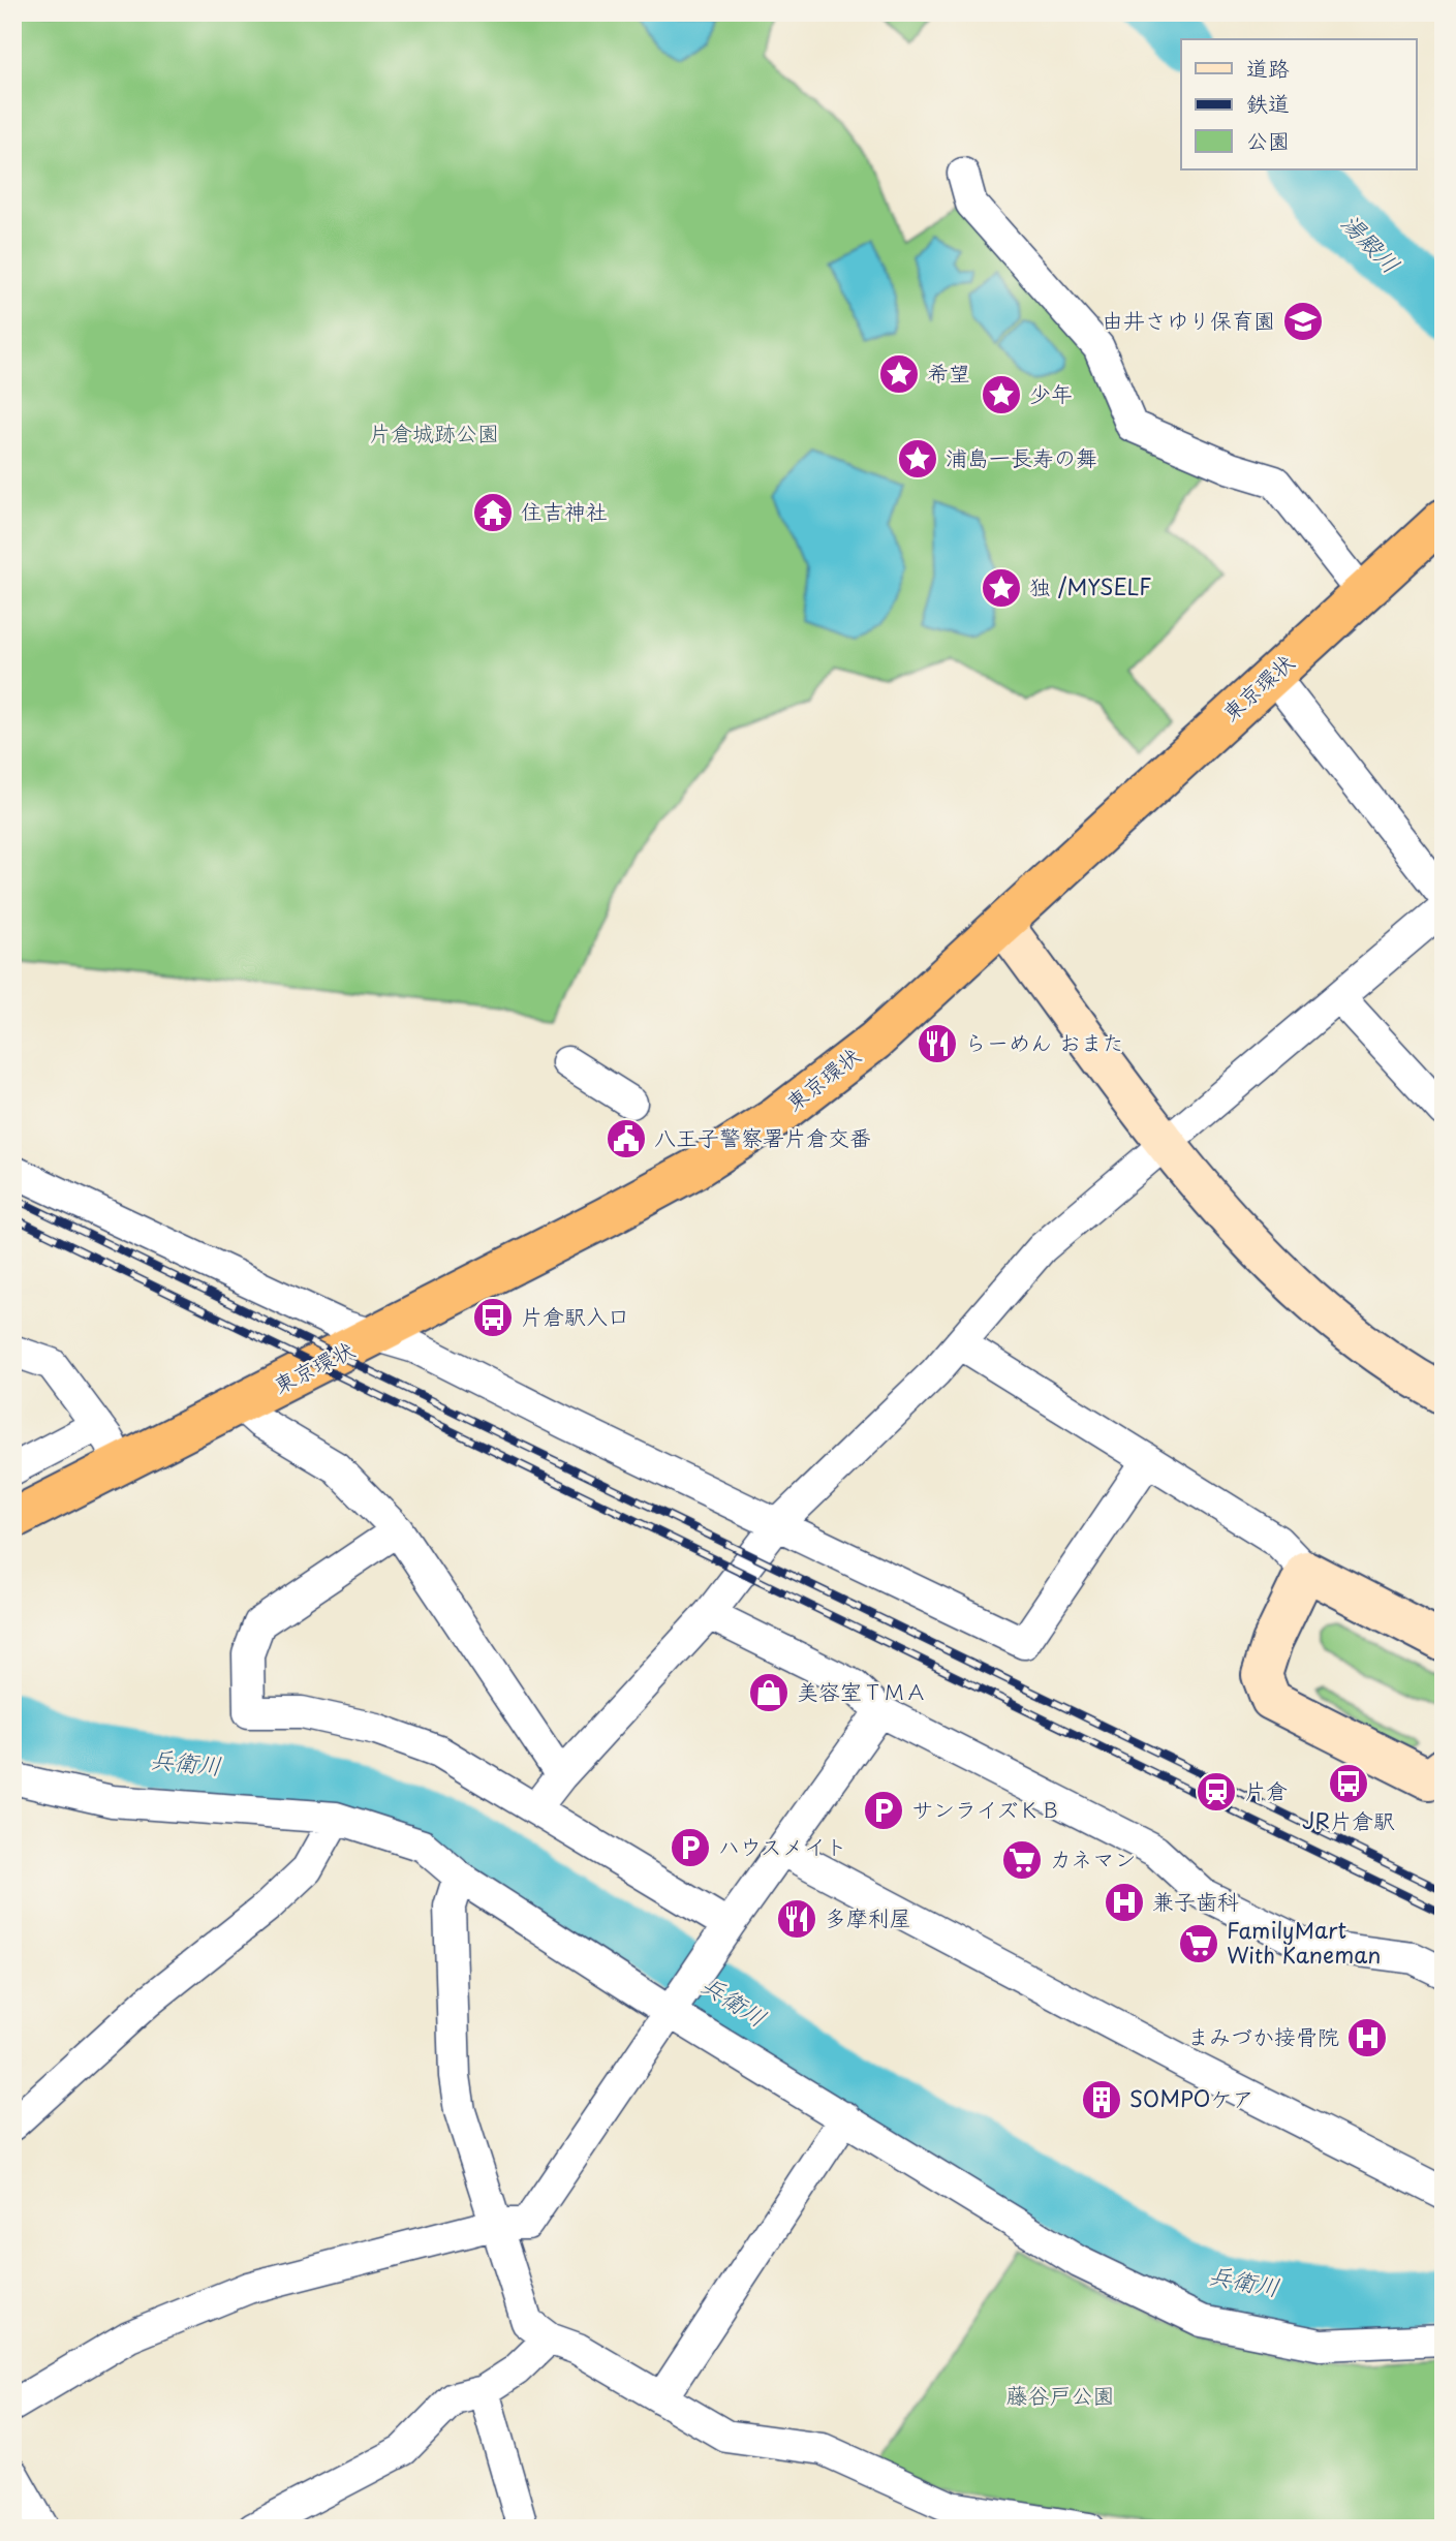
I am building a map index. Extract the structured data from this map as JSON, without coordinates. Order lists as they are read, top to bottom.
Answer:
{
  "streets": {
    "highway": ["東京環状"]
  },
  "water": ["湯殿川", "兵衛川"],
  "parks": ["片倉城跡公園", "藤谷戸公園"],
  "places": {
    "school or university": ["由井さゆり保育園"],
    "place": [
      "希望",
      "少年",
      "浦島一長寿の舞",
      "独 /MYSELF"
    ],
    "temple": ["住吉神社"],
    "restaurant": ["らーめん おまた", "多摩利屋"],
    "public building": ["八王子警察署片倉交番"],
    "bus stop": ["片倉駅入口", "JR片倉駅"],
    "shop": ["美容室ＴＭＡ"],
    "station": ["片倉"],
    "parking": ["サンライズＫＢ", "ハウスメイト"],
    "supermarket": ["カネマン", "FamilyMart With Kaneman"],
    "hospital": ["兼子歯科", "まみづか接骨院"],
    "building": ["SOMPOケア"]
  },
  "legend": ["道路", "鉄道", "公園"]
}
